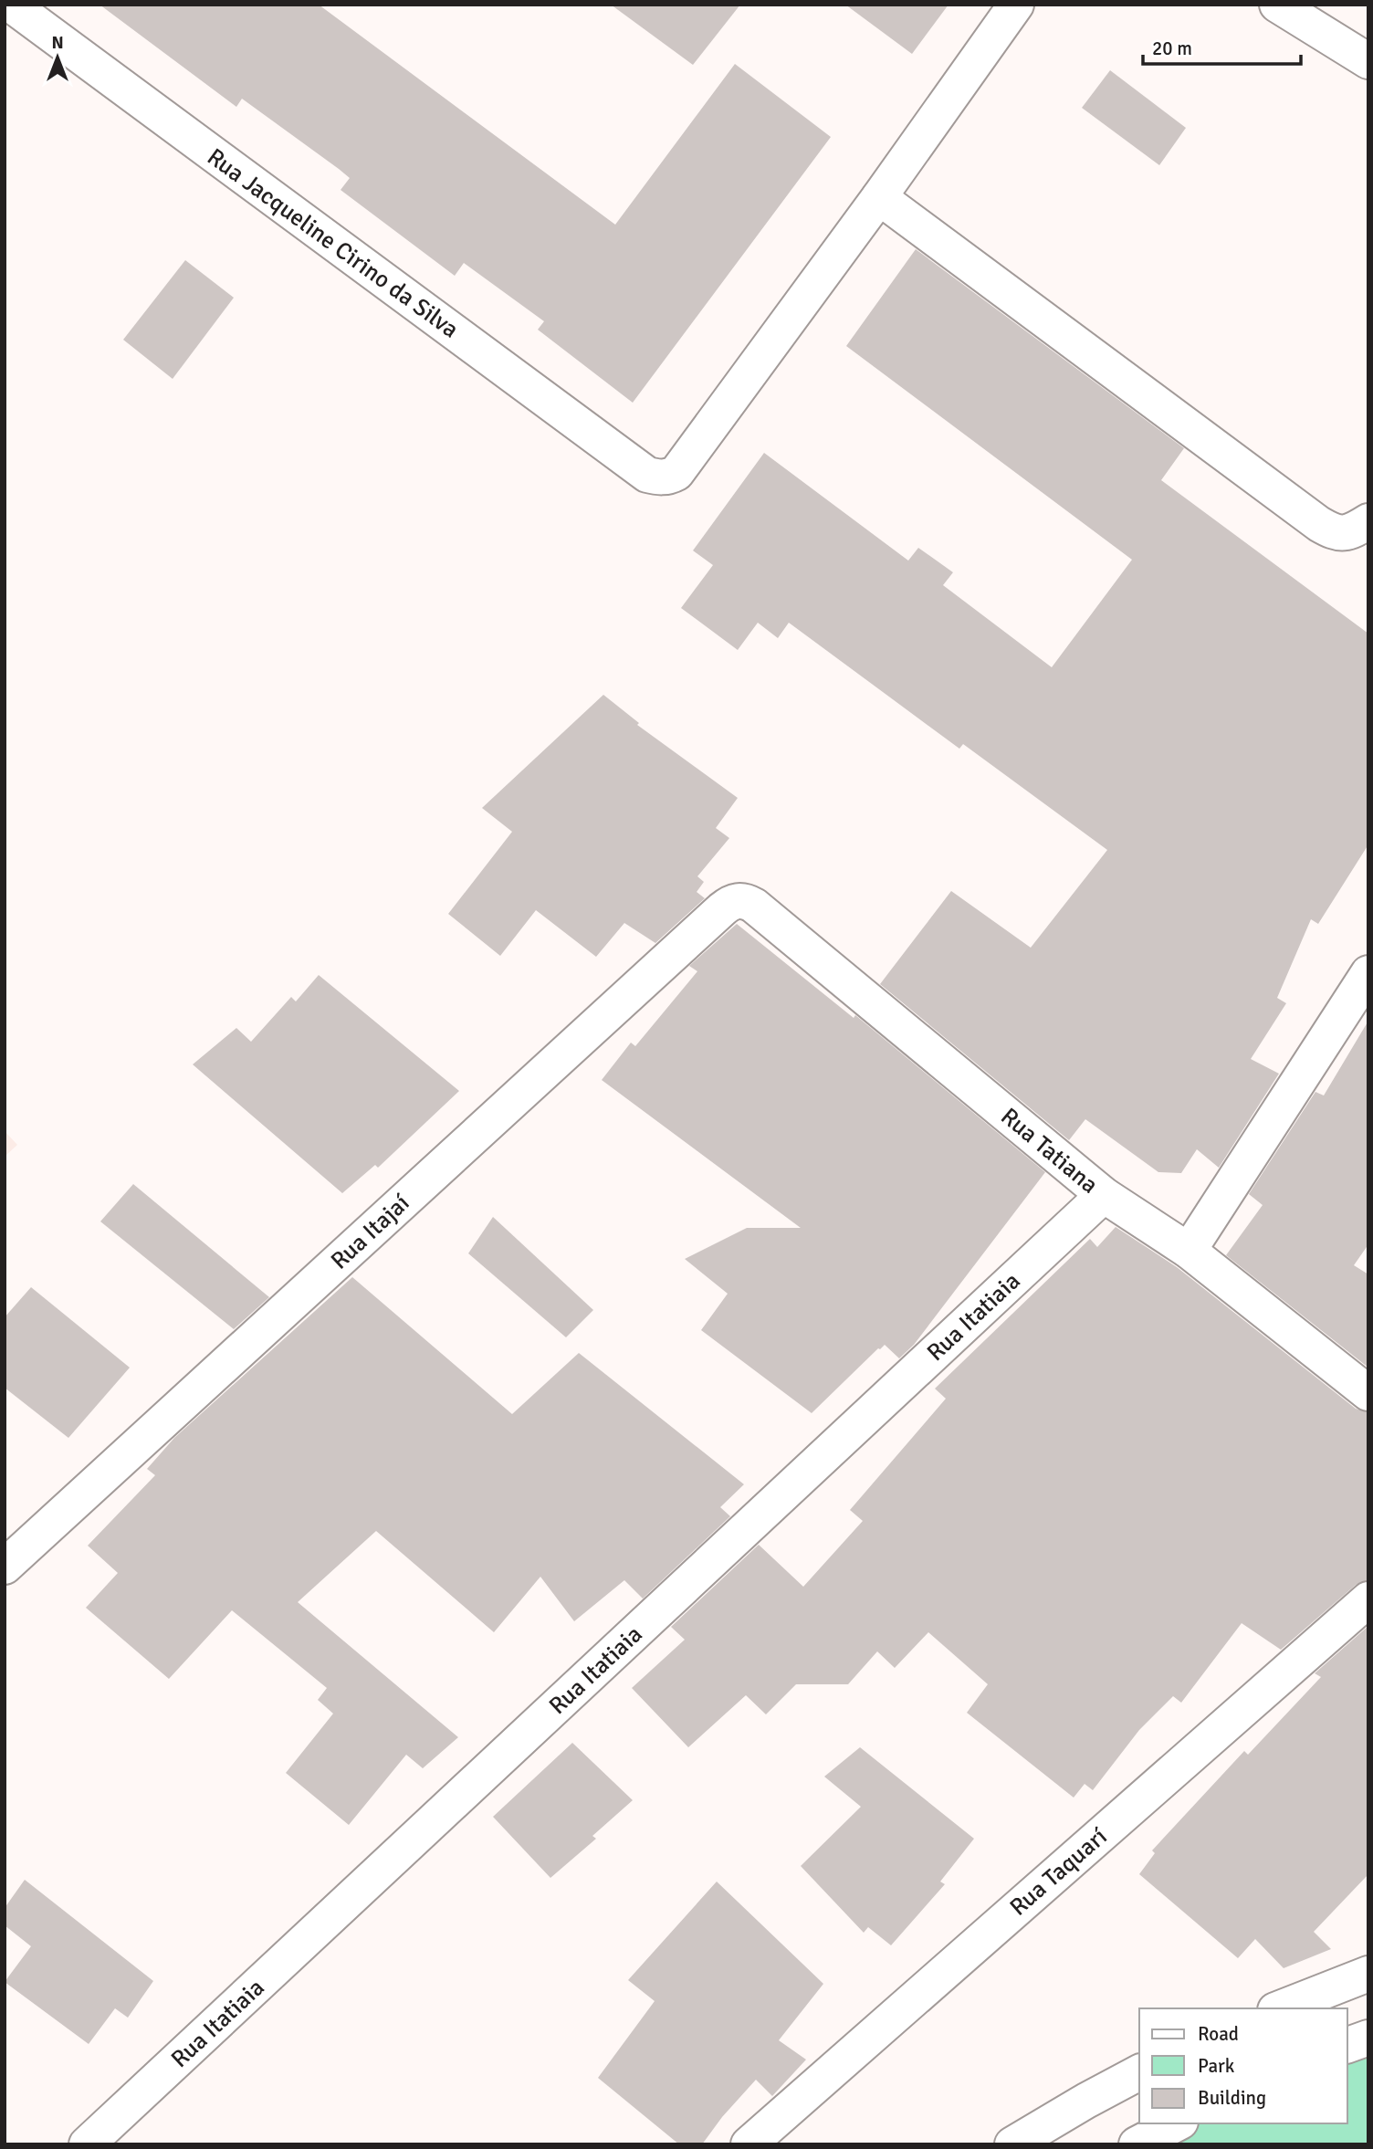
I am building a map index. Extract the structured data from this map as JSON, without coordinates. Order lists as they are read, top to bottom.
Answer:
{
  "streets": {
    "street": [
      "Rua Jacqueline Cirino da Silva",
      "Rua Tatiana",
      "Rua Itajaí",
      "Rua Itatiaia",
      "Rua Taquarí"
    ]
  },
  "crossings": [
    ["Rua Tatiana", "Rua Itajaí"],
    ["Rua Tatiana", "Rua Itatiaia"]
  ],
  "legend": ["Road", "Park", "Building"],
  "scale_bar": "20 m",
  "north": "top"
}
